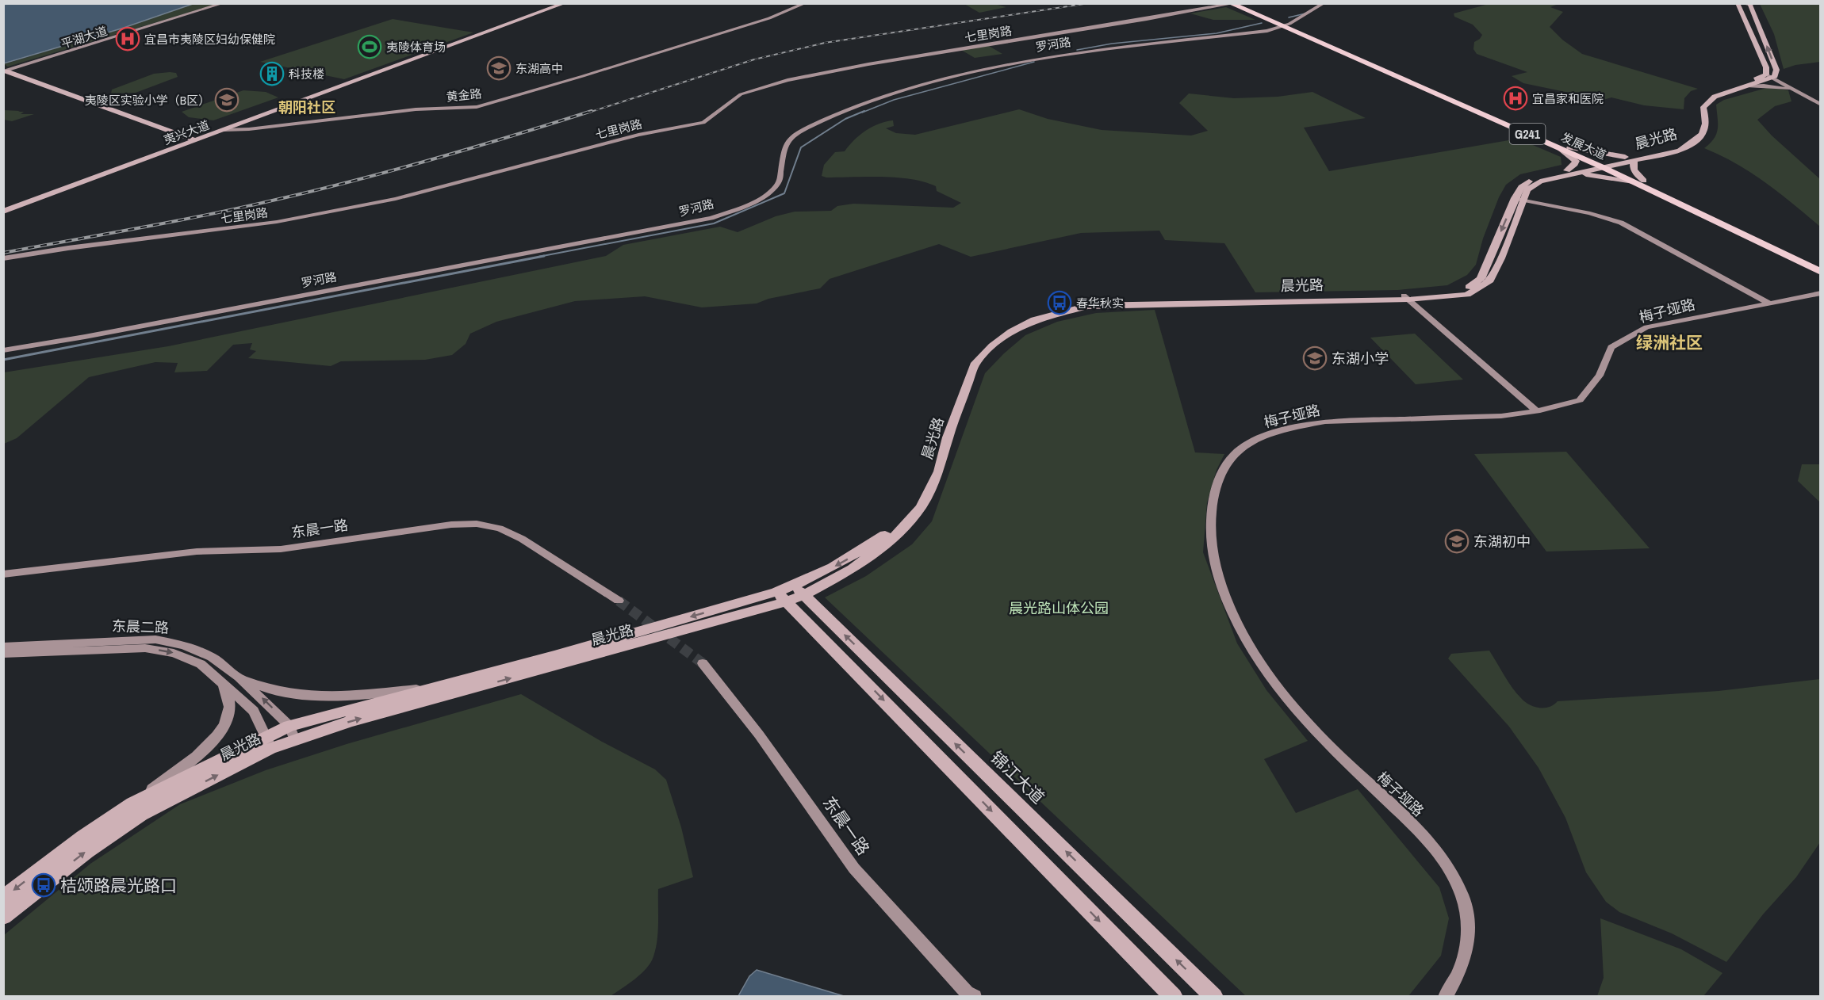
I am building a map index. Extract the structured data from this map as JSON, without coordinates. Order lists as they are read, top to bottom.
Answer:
{
  "streets": {
    "highway": ["G241", "发展大道"],
    "main road": [
      "七里岗路",
      "平湖大道",
      "罗河路",
      "黄金路",
      "夷兴大道",
      "晨光路",
      "梅子垭路",
      "东晨一路",
      "东晨二路",
      "锦江大道"
    ]
  },
  "crossings": [
    ["七里岗路", "发展大道"],
    ["罗河路", "发展大道"],
    ["黄金路", "夷兴大道"],
    ["晨光路", "发展大道"],
    ["晨光路", "东晨二路"],
    ["晨光路", "锦江大道"]
  ],
  "districts": ["朝阳社区", "绿洲社区"],
  "parks": ["晨光路山体公园"],
  "places": {
    "hospital": ["宜昌市夷陵区妇幼保健院", "宜昌家和医院"],
    "sports": ["夷陵体育场"],
    "school or university": [
      "东湖高中",
      "夷陵区实验小学（B区）",
      "东湖小学",
      "东湖初中"
    ],
    "building": ["科技楼"],
    "bus stop": ["春华秋实", "桔颂路晨光路口"]
  }
}
